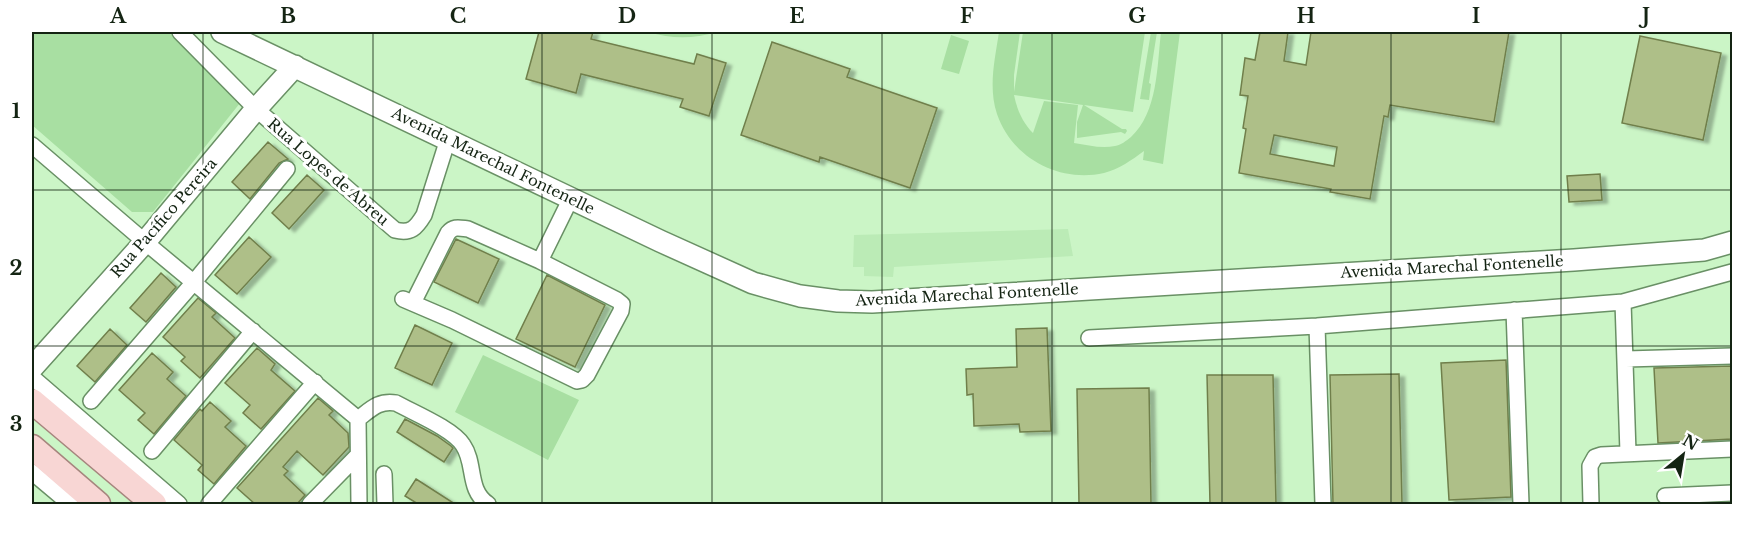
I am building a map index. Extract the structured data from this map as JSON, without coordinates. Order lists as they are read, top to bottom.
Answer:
{
  "streets": {
    "main road": ["Avenida Marechal Fontenelle", "Rua Pacífico Pereira"],
    "street": ["Rua Lopes de Abreu"]
  },
  "crossings": [
    ["Avenida Marechal Fontenelle", "Rua Lopes de Abreu"],
    ["Avenida Marechal Fontenelle", "Rua Pacífico Pereira"],
    ["Rua Lopes de Abreu", "Rua Pacífico Pereira"]
  ],
  "north": "top right",
  "grid": {
    "columns": [
      "A",
      "B",
      "C",
      "D",
      "E",
      "F",
      "G",
      "H",
      "I",
      "J"
    ],
    "rows": ["1", "2", "3"]
  }
}
